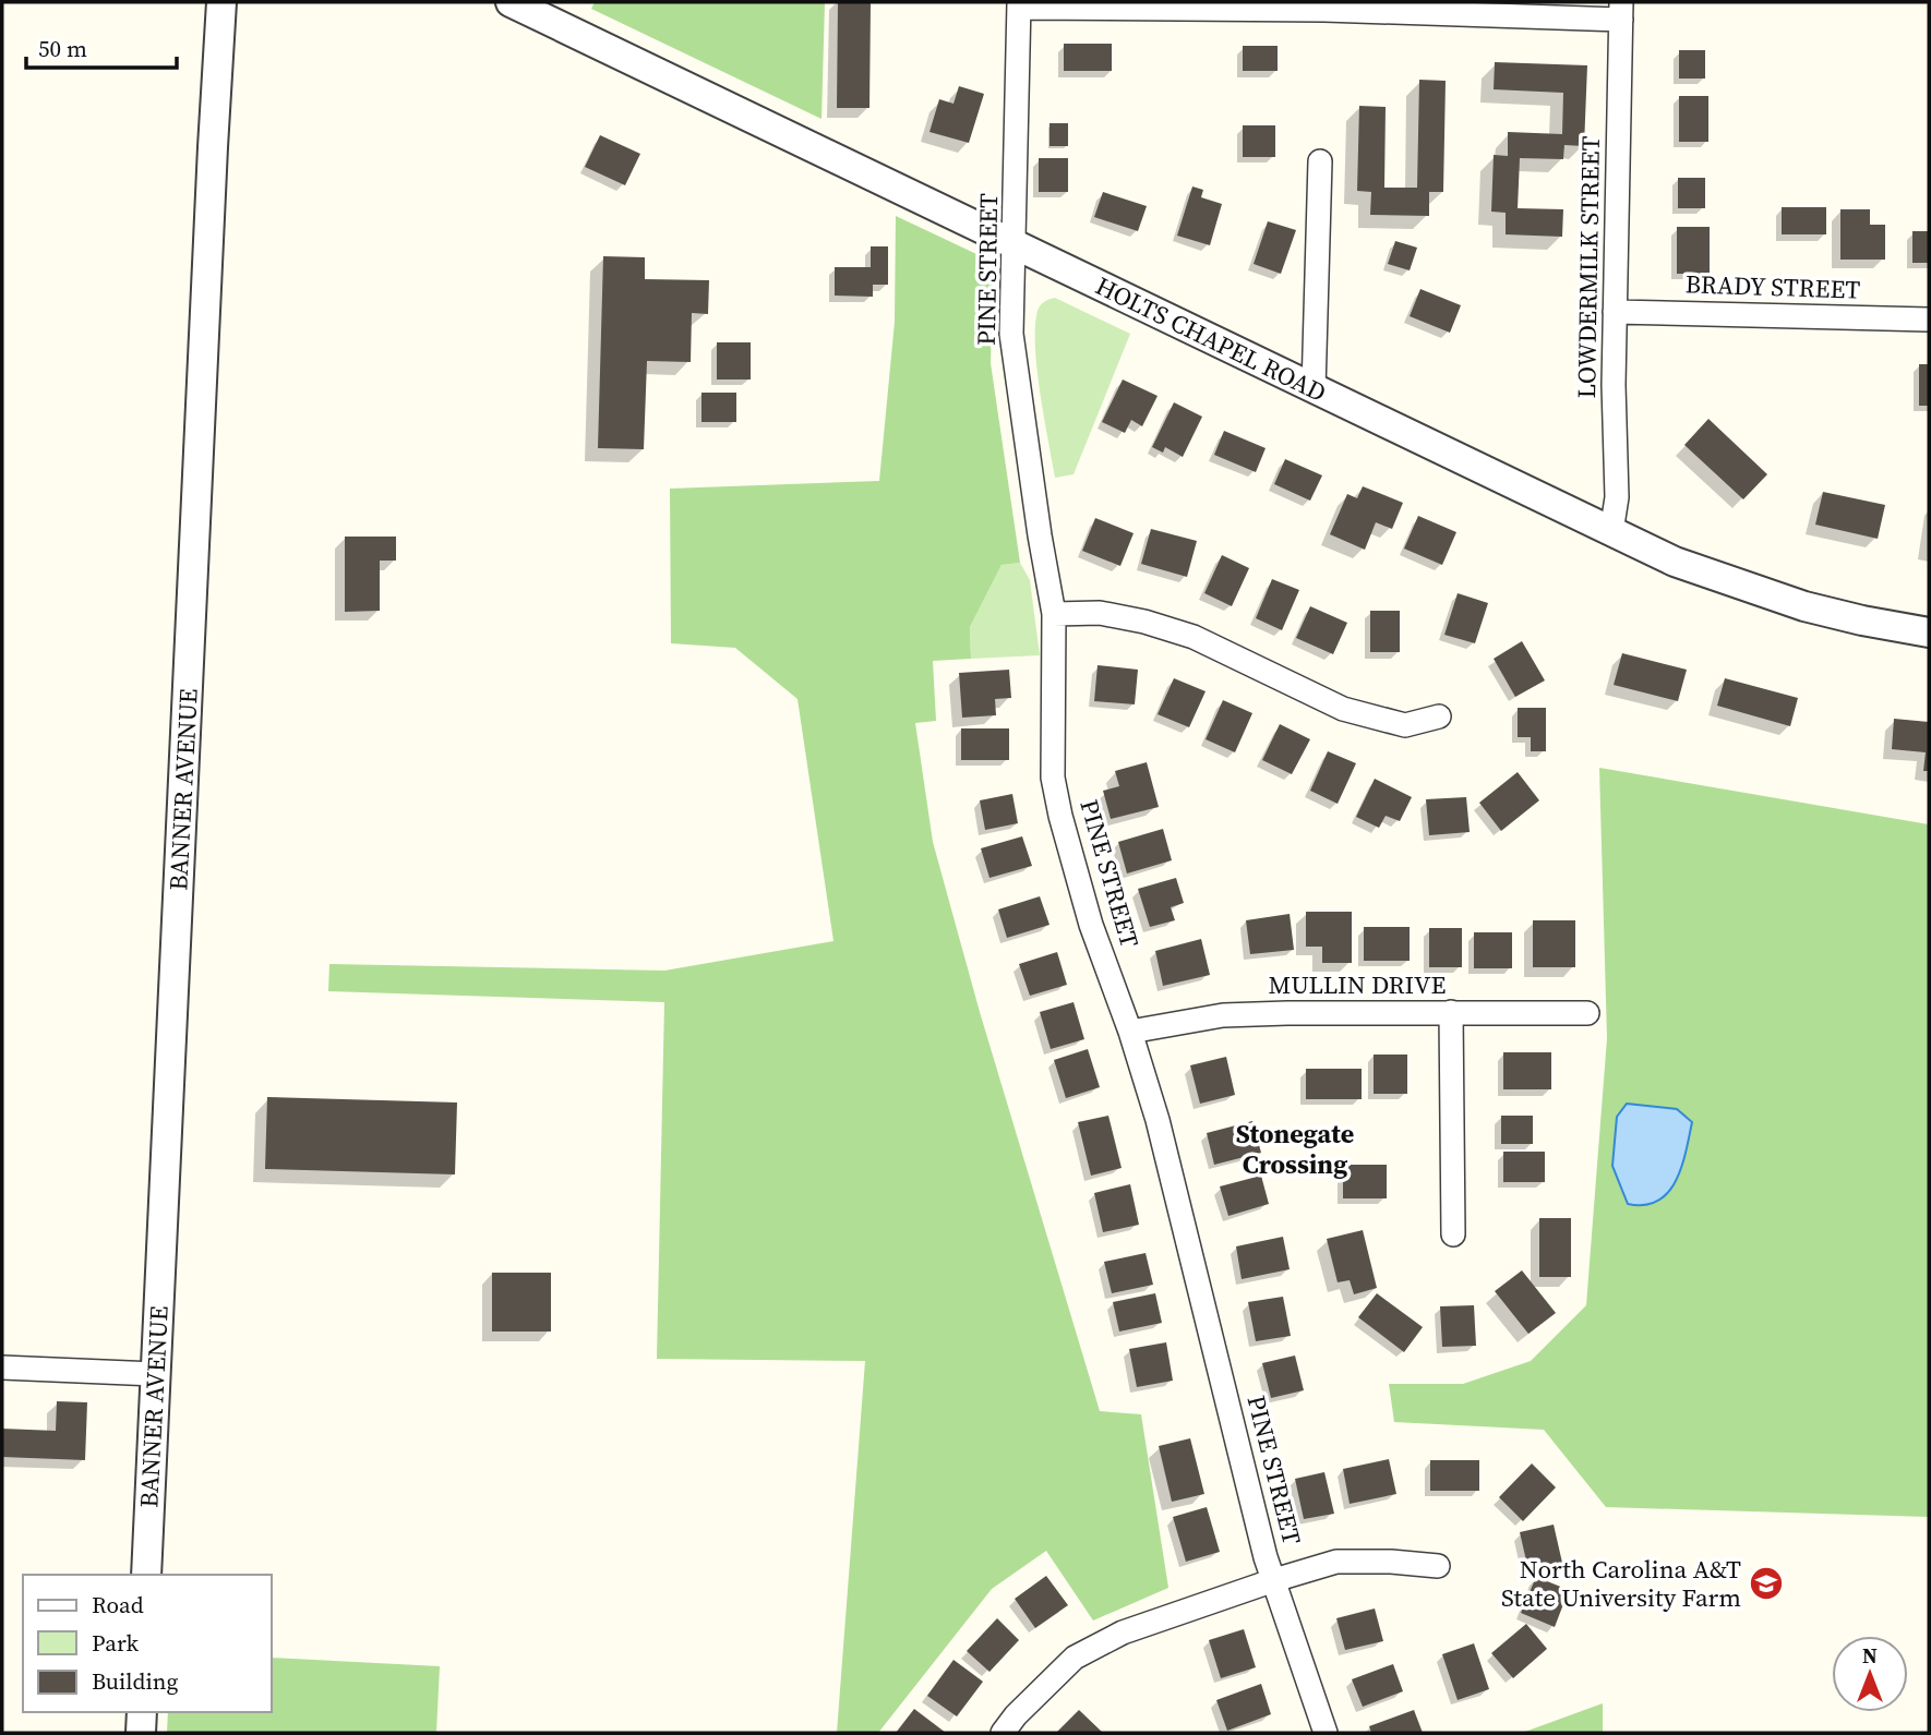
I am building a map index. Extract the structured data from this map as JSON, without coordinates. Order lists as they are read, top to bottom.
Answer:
{
  "streets": {
    "street": [
      "LOWDERMILK STREET",
      "PINE STREET",
      "BRADY STREET",
      "HOLTS CHAPEL ROAD",
      "BANNER AVENUE",
      "MULLIN DRIVE"
    ]
  },
  "crossings": [
    ["LOWDERMILK STREET", "BRADY STREET"],
    ["LOWDERMILK STREET", "HOLTS CHAPEL ROAD"],
    ["PINE STREET", "HOLTS CHAPEL ROAD"],
    ["PINE STREET", "MULLIN DRIVE"]
  ],
  "districts": ["Stonegate Crossing"],
  "places": {
    "school or university": ["North Carolina A&T State University Farm"]
  },
  "legend": ["Road", "Park", "Building"],
  "scale_bar": "50 m",
  "north": "top"
}
